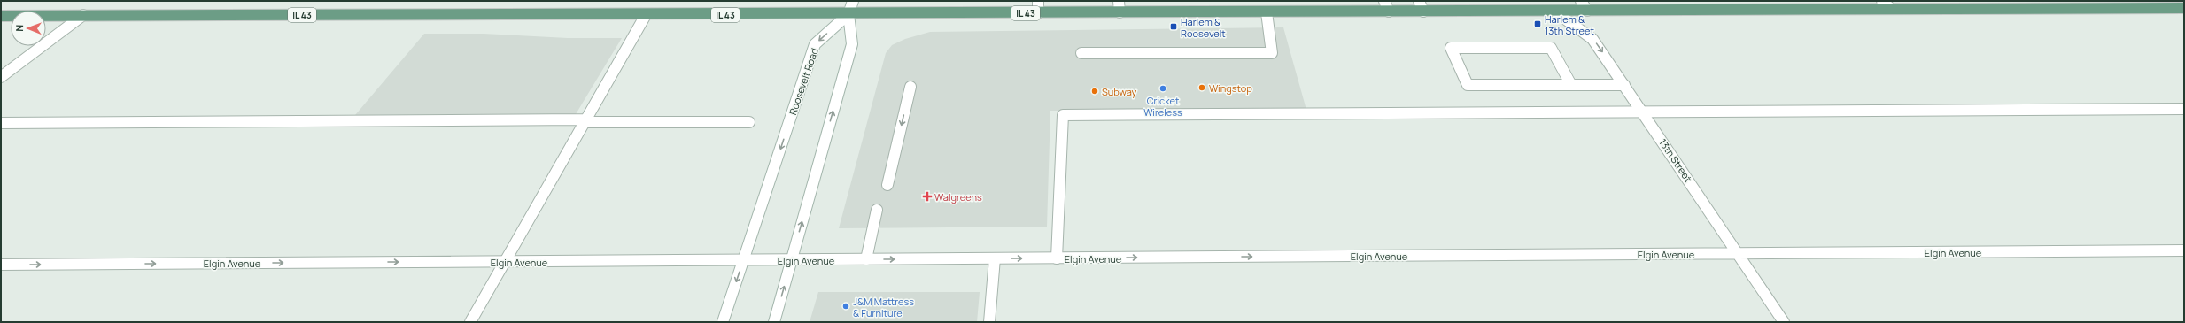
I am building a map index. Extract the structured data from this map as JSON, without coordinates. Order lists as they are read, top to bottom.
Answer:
{
  "streets": {
    "main road": ["IL 43"],
    "street": ["Roosevelt Road", "13th Street", "Elgin Avenue"]
  },
  "crossings": [
    ["IL 43", "Roosevelt Road"],
    ["IL 43", "13th Street"],
    ["Roosevelt Road", "Elgin Avenue"],
    ["13th Street", "Elgin Avenue"]
  ],
  "one_way": ["Elgin Avenue"],
  "places": {
    "transit": ["Harlem & 13th Street", "Harlem & Roosevelt"],
    "other": [
      "Wingstop",
      "Cricket Wireless",
      "Subway",
      "J&M Mattress & Furniture"
    ],
    "health": ["Walgreens"]
  },
  "north": "left"
}
